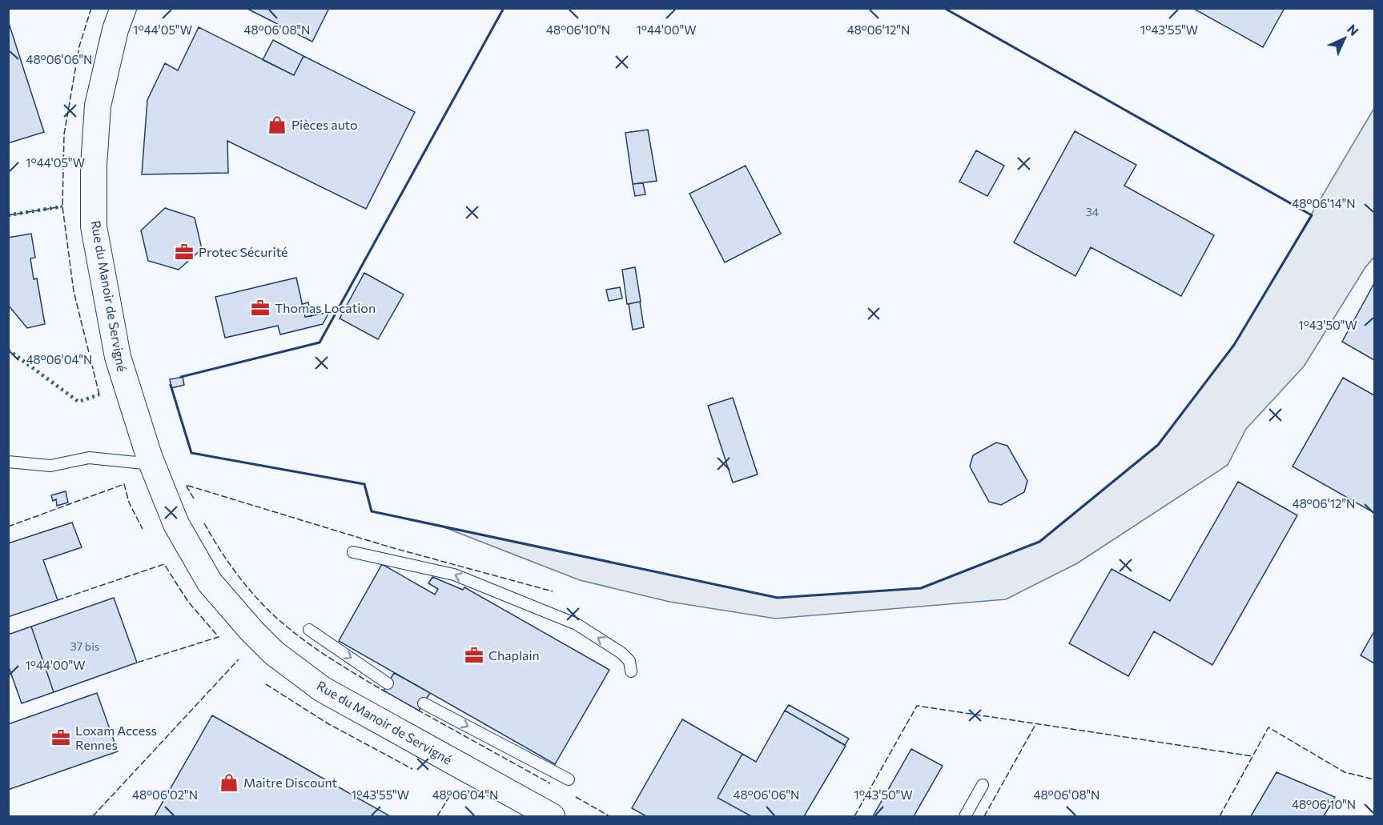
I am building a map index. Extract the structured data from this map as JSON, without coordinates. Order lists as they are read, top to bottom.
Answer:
{
  "streets": {
    "street": ["Rue du Manoir de Servigné"]
  },
  "places": {
    "shop": ["Pièces auto", "Maitre Discount"],
    "office": [
      "Protec Sécurité",
      "Thomas Location",
      "Chaplain",
      "Loxam Access Rennes"
    ]
  },
  "house_numbers": ["34", "37 bis"],
  "north": "top right",
  "coordinates": [
    "1°44'05\"W",
    "48°06'08\"N",
    "48°06'10\"N",
    "1°44'00\"W",
    "48°06'12\"N",
    "1°43'55\"W",
    "48°06'06\"N",
    "48°06'14\"N",
    "1°43'50\"W",
    "48°06'04\"N",
    "48°06'02\"N"
  ]
}
